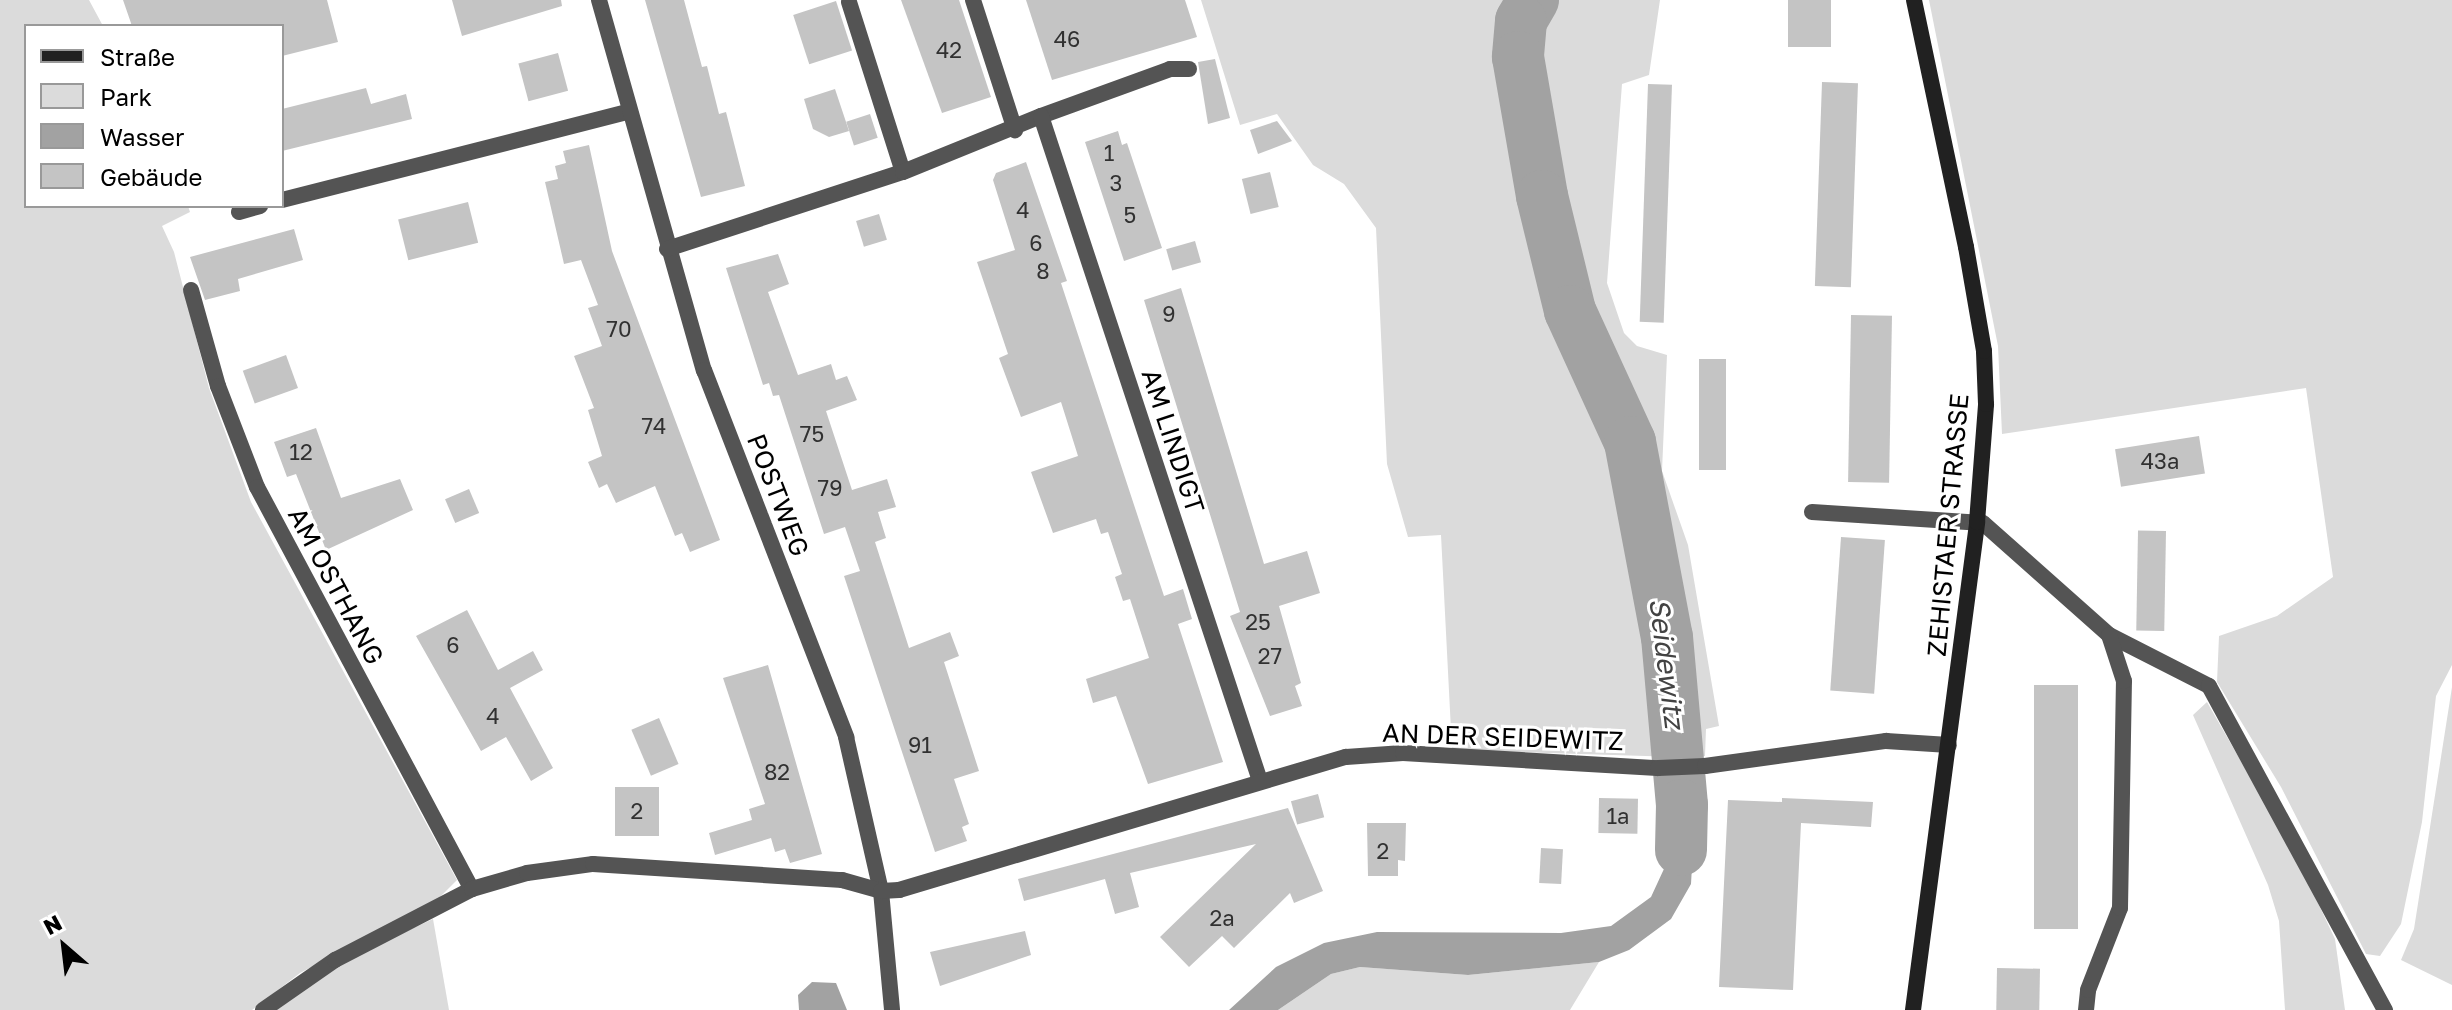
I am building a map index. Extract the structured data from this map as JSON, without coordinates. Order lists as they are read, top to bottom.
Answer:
{
  "streets": {
    "main road": ["ZEHISTAER STRASSE"],
    "street": [
      "AM LINDIGT",
      "POSTWEG",
      "AM OSTHANG",
      "AN DER SEIDEWITZ"
    ]
  },
  "crossings": [
    ["AM LINDIGT", "AN DER SEIDEWITZ"],
    ["POSTWEG", "AN DER SEIDEWITZ"],
    ["ZEHISTAER STRASSE", "AN DER SEIDEWITZ"]
  ],
  "water": ["Seidewitz"],
  "house_numbers": [
    "46",
    "42",
    "1",
    "3",
    "4",
    "5",
    "6",
    "8",
    "9",
    "70",
    "74",
    "75",
    "12",
    "43a",
    "79",
    "25",
    "6",
    "27",
    "4",
    "91",
    "82",
    "2",
    "1a",
    "2",
    "2a"
  ],
  "legend": [
    "Straße",
    "Park",
    "Wasser",
    "Gebäude"
  ],
  "north": "top left"
}
